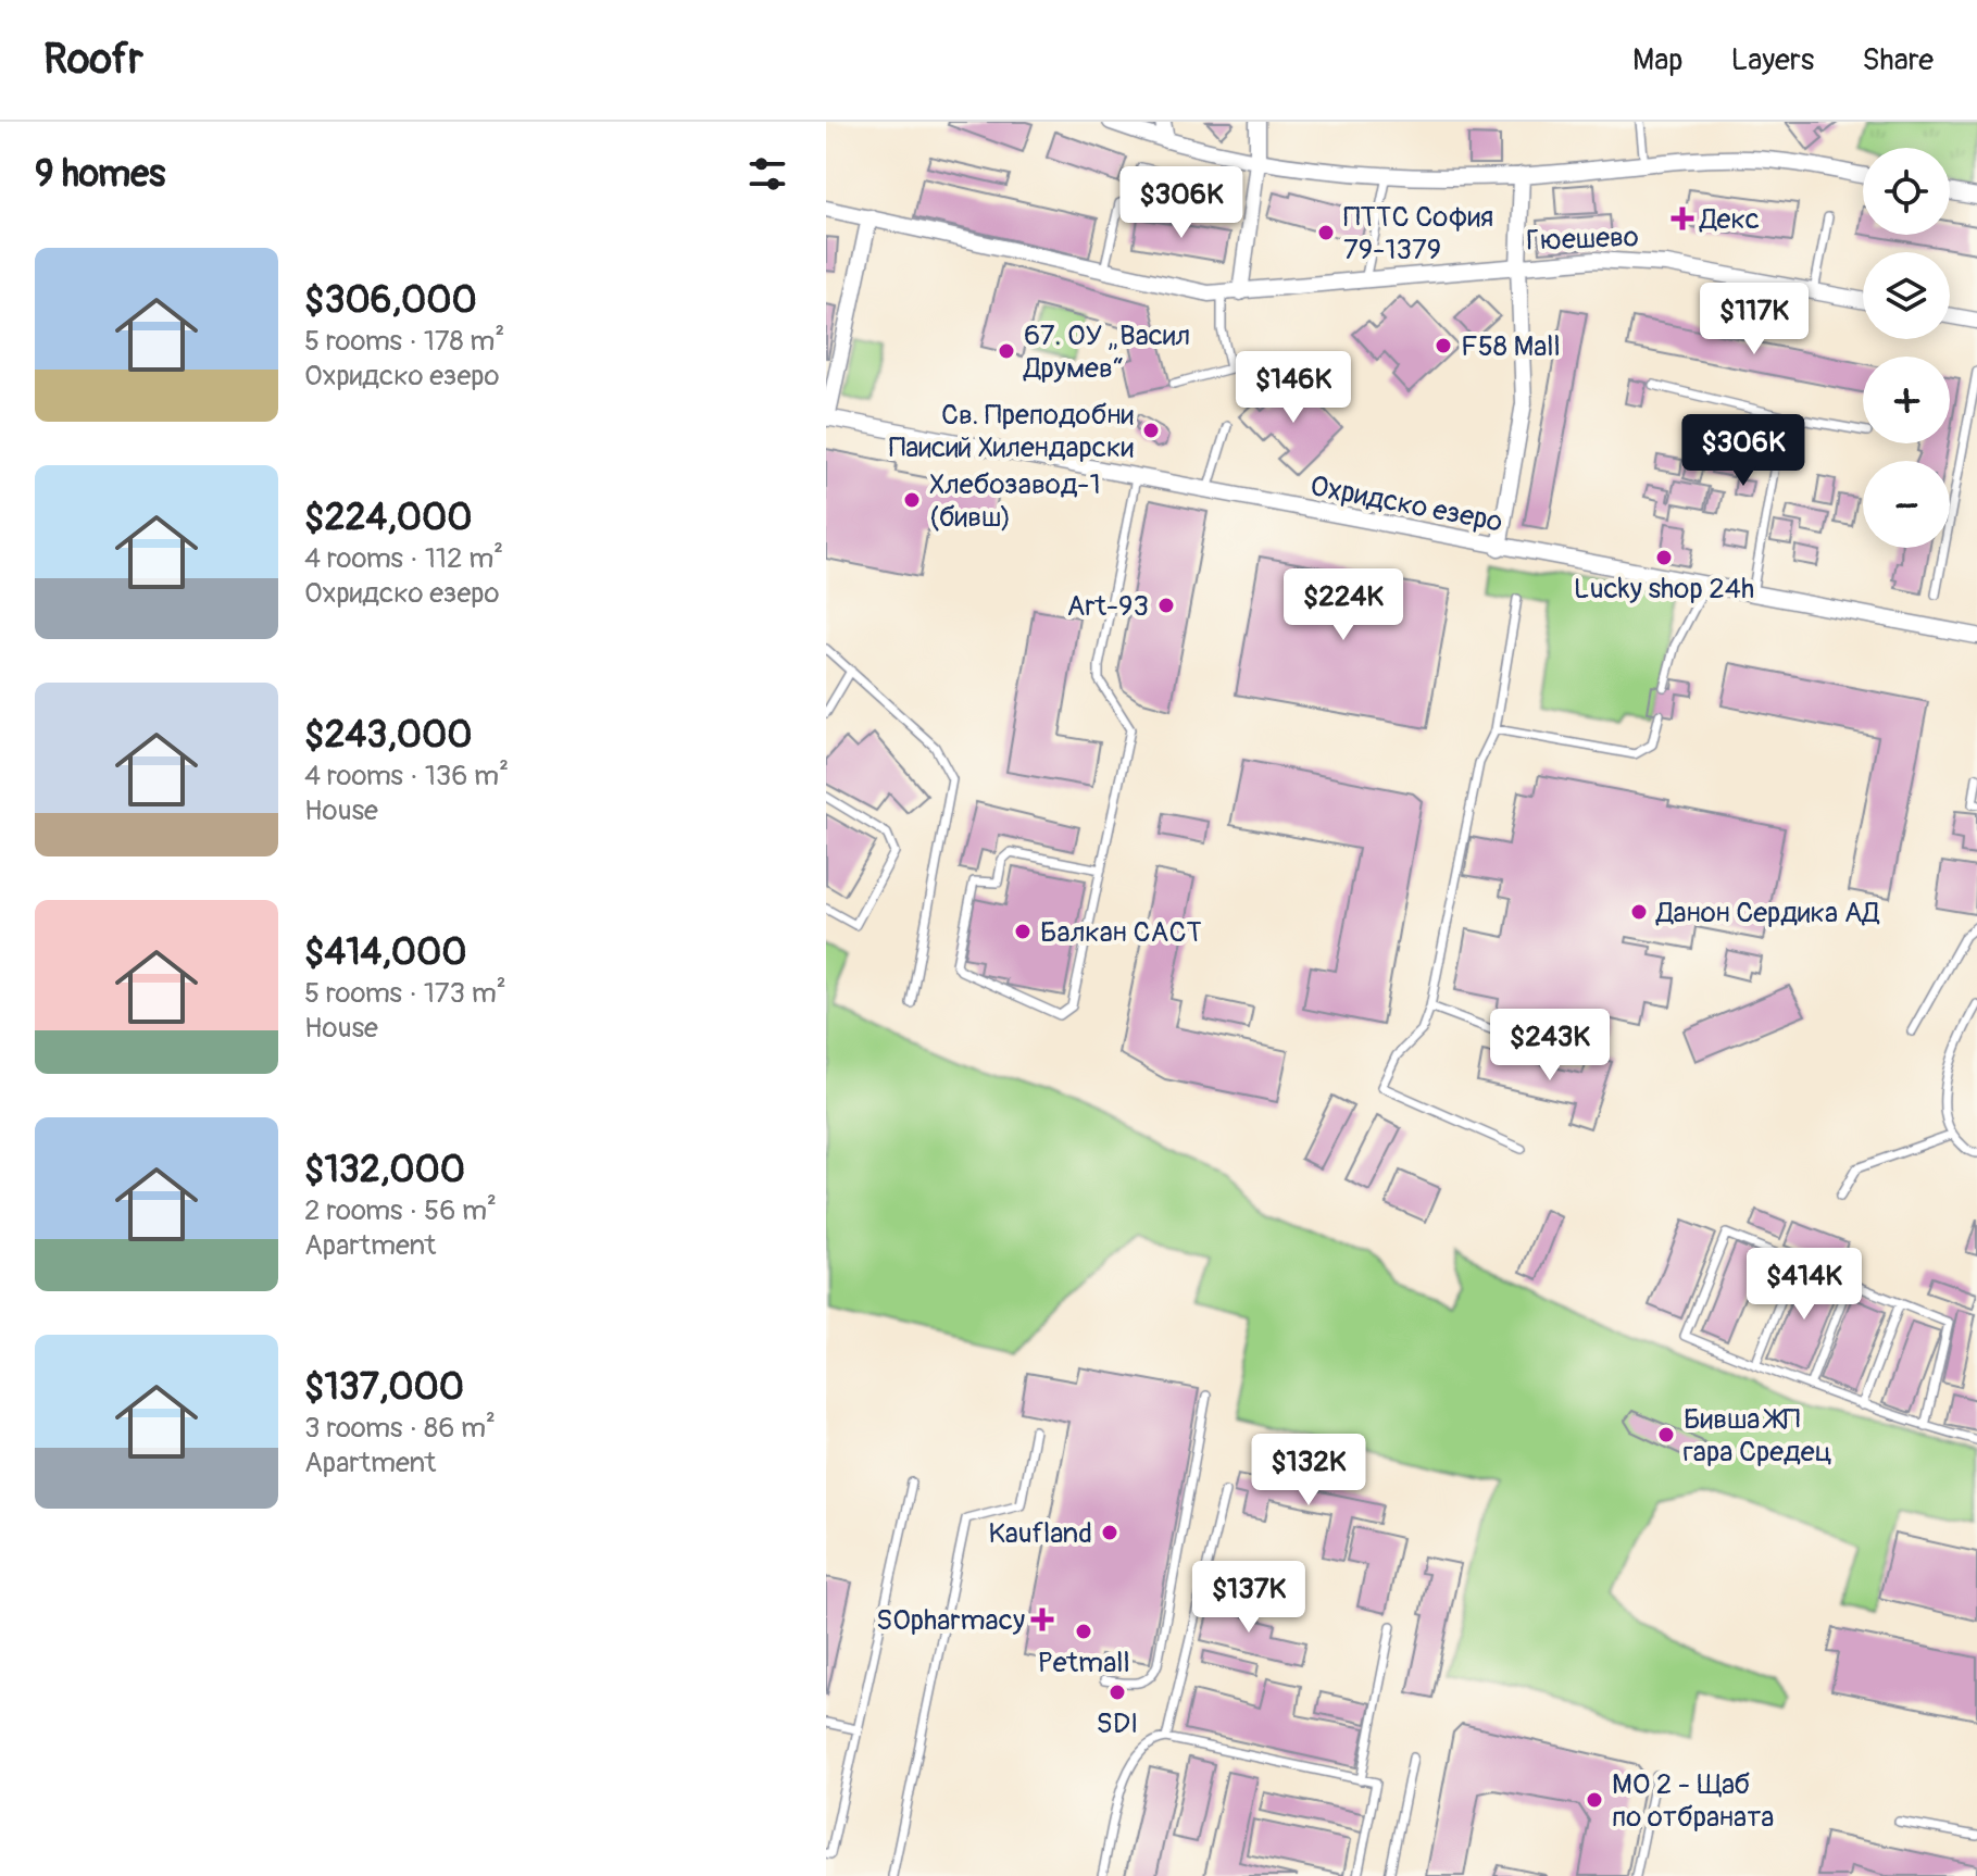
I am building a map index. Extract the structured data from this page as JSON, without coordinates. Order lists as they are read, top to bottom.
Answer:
{
  "streets": {
    "street": ["Гюешево", "Охридско езеро"]
  },
  "places": {
    "health": ["Декс", "SOpharmacy"],
    "other": [
      "ПТТС София 79-1379",
      "F58 Mall",
      "67. ОУ „Васил Друмев“",
      "Св. Преподобни Паисий Хилендарски",
      "Хлебозавод-1 (бивш)",
      "Lucky shop 24h",
      "Art-93",
      "Данон Сердика АД",
      "Балкан САСТ",
      "Бивша ЖП гара Средец",
      "Kaufland",
      "Petmall",
      "SDI",
      "МО 2 - Щаб по отбраната"
    ]
  },
  "page": {
    "header": "Roofr",
    "nav": ["Map", "Layers", "Share"],
    "heading": "9 homes",
    "map_buttons": ["+", "−"],
    "price": [
      "$306K",
      "$117K",
      "$146K",
      "$306K",
      "$224K",
      "$243K",
      "$414K",
      "$132K",
      "$137K"
    ],
    "list": [
      {
        "name": "$306,000",
        "note": "5 rooms · 178 m² · Охридско езеро"
      },
      {
        "name": "$224,000",
        "note": "4 rooms · 112 m² · Охридско езеро"
      },
      {
        "name": "$243,000",
        "note": "4 rooms · 136 m² · House"
      },
      {
        "name": "$414,000",
        "note": "5 rooms · 173 m² · House"
      },
      {
        "name": "$132,000",
        "note": "2 rooms · 56 m² · Apartment"
      },
      {
        "name": "$137,000",
        "note": "3 rooms · 86 m² · Apartment"
      }
    ]
  }
}
